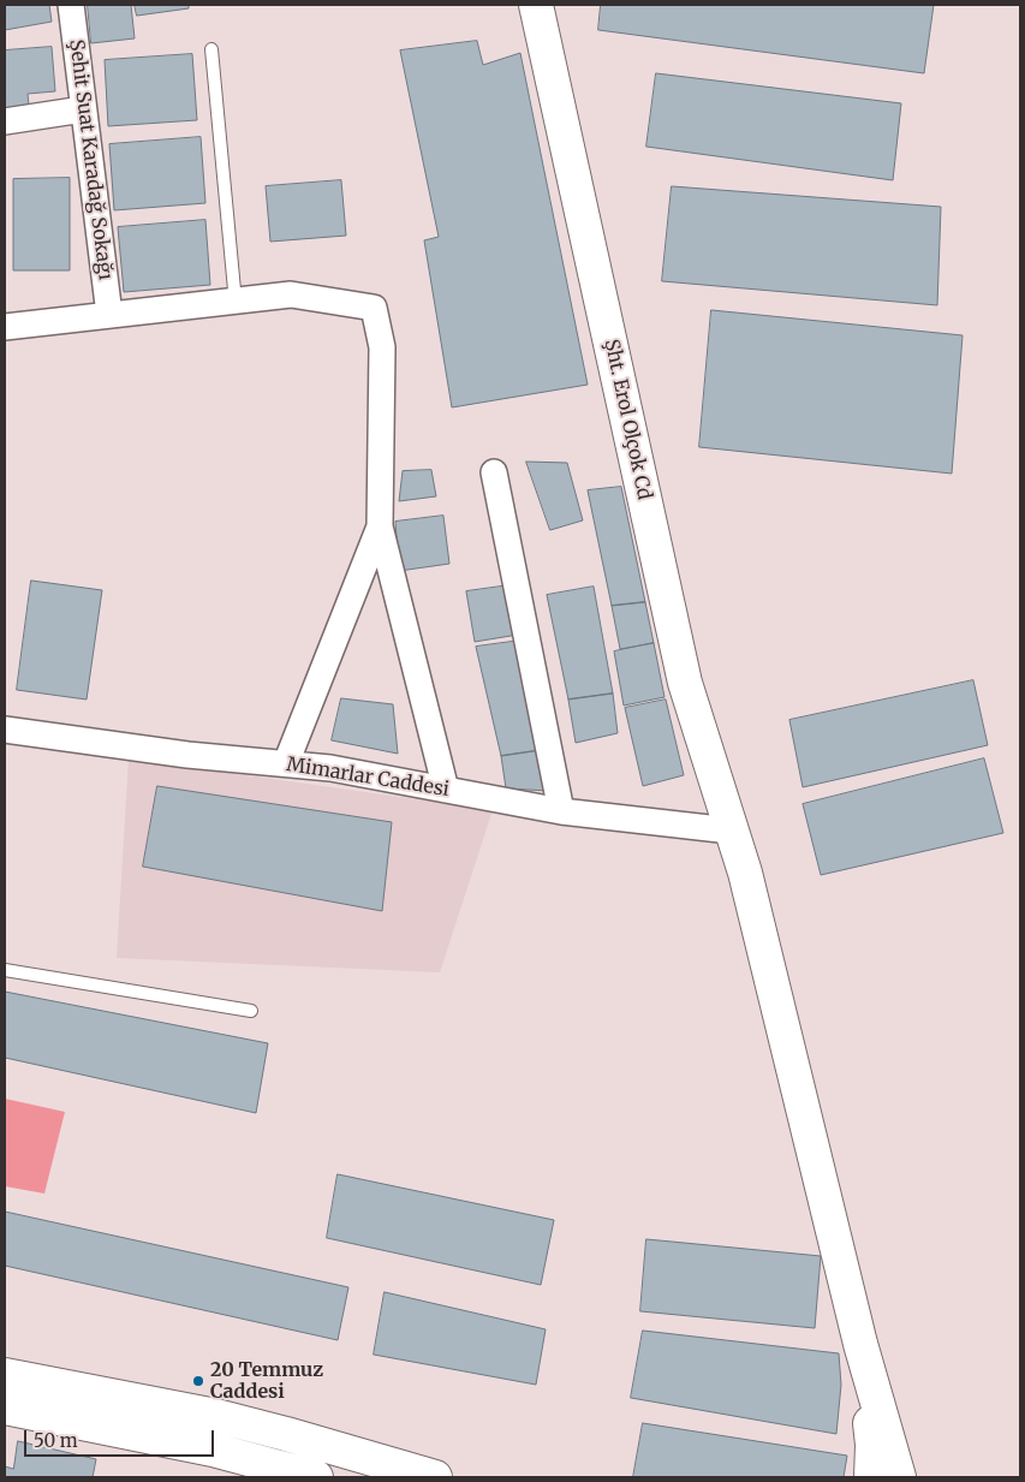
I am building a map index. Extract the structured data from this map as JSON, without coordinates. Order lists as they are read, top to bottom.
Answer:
{
  "streets": {
    "street": ["Şehit Suat Karadağ Sokağı", "Şht. Erol Olçok Cd", "Mimarlar Caddesi"]
  },
  "crossings": [
    ["Şht. Erol Olçok Cd", "Mimarlar Caddesi"]
  ],
  "places": ["20 Temmuz Caddesi"],
  "scale_bar": "50 m"
}
